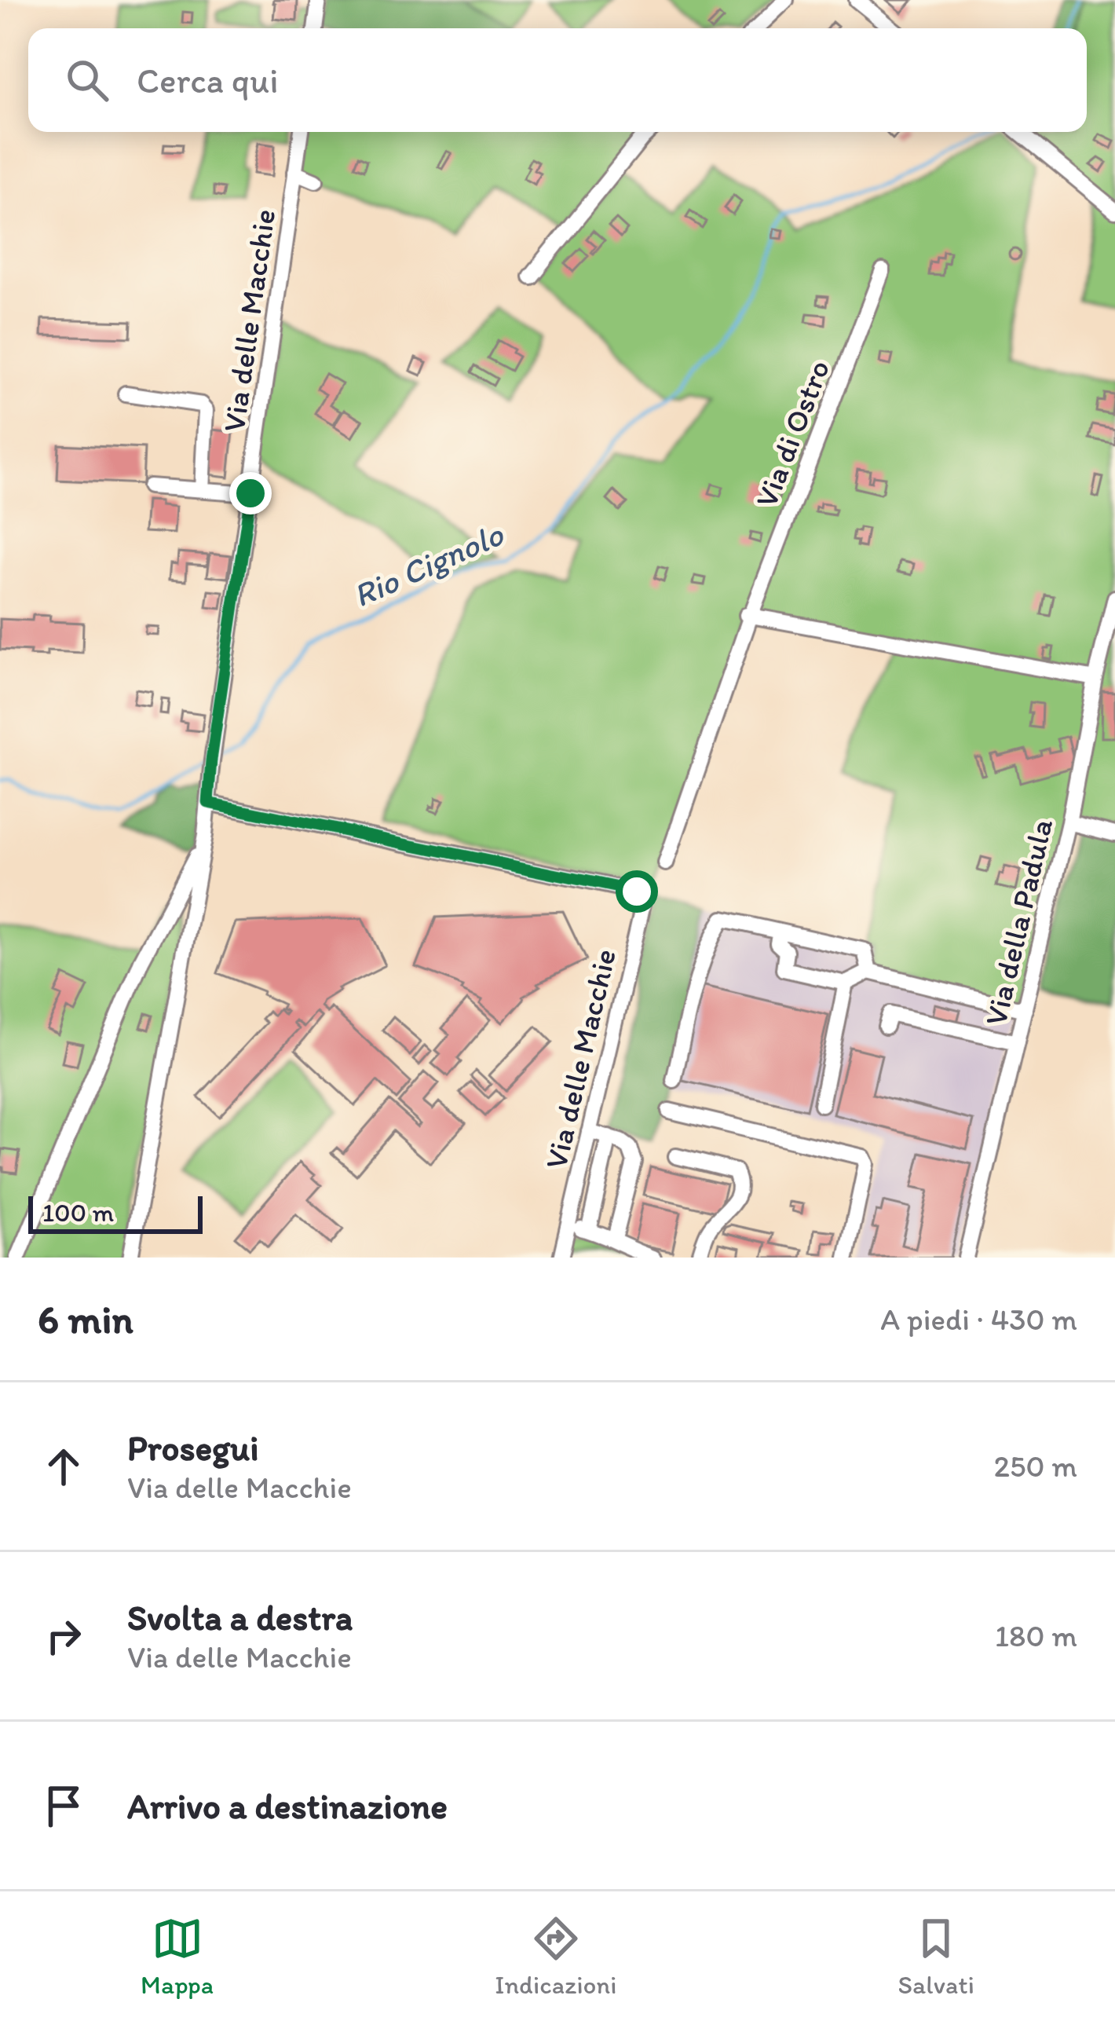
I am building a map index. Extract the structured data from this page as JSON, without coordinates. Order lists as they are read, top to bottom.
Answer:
{
  "streets": {
    "street": ["Via delle Macchie", "Via di Ostro", "Via della Padula"]
  },
  "water": ["Rio Cignolo"],
  "scale_bar": "100 m",
  "page": {
    "search": "Cerca qui",
    "scale": "100 m",
    "heading": ["6 min", "A piedi · 430 m"],
    "list": [
      ["Prosegui", "Via delle Macchie", "250 m"],
      ["Svolta a destra", "Via delle Macchie", "180 m"],
      "Arrivo a destinazione"
    ],
    "nav": ["Mappa", "Indicazioni", "Salvati"]
  }
}
